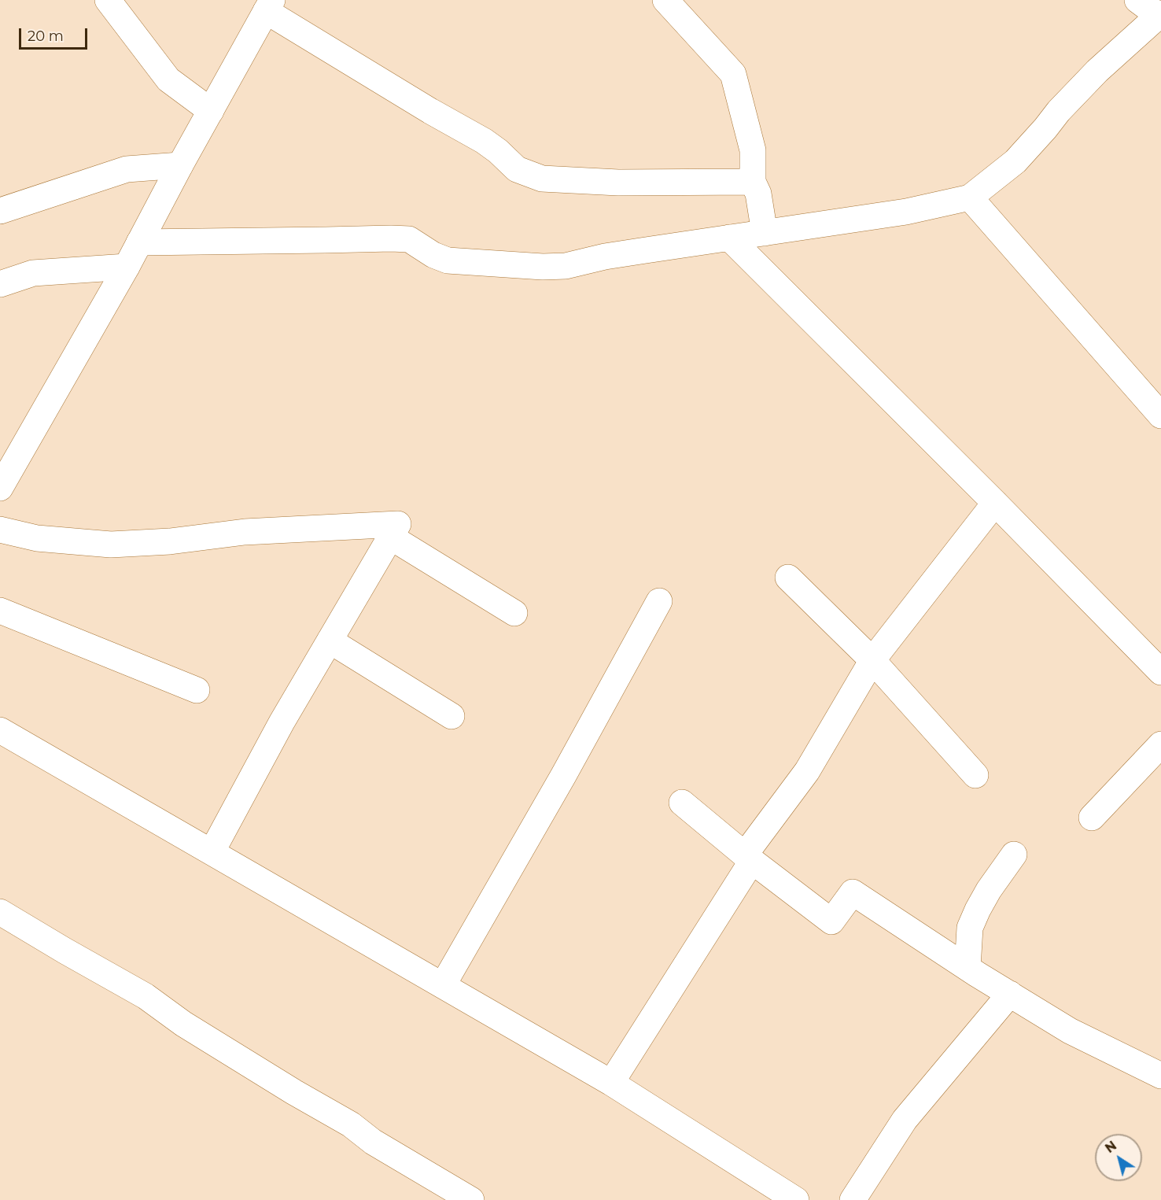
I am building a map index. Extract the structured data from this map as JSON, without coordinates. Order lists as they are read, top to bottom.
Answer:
{
  "scale_bar": "20 m",
  "north": "top left"
}
